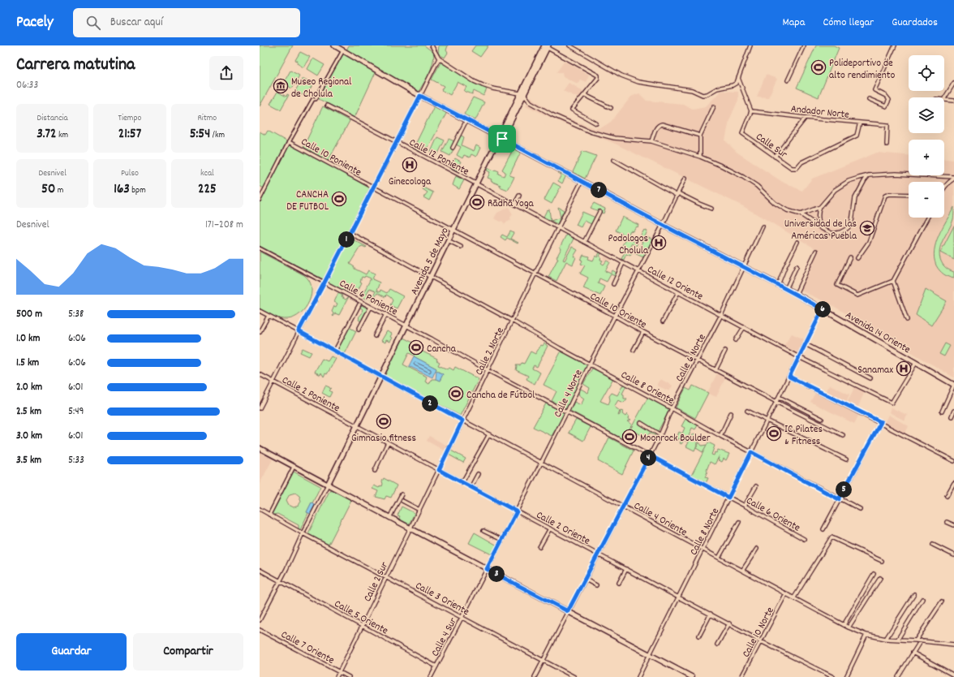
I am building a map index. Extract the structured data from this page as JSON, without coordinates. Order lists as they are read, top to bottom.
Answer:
{
  "streets": {
    "main road": ["Avenida 5 de Mayo", "Avenida 14 Oriente"],
    "street": [
      "Andador Norte",
      "Calle Sur",
      "Calle 10 Poniente",
      "Calle 12 Poniente",
      "Calle 12 Oriente",
      "Calle 6 Poniente",
      "Calle 10 Oriente",
      "Calle 2 Norte",
      "Calle 6 Norte",
      "Calle 8 Oriente",
      "Calle 2 Poniente",
      "Calle 4 Norte",
      "Calle 6 Oriente",
      "Calle 4 Oriente",
      "Calle 2 Oriente",
      "Calle 8 Norte",
      "Calle 2 Sur",
      "Calle 3 Oriente",
      "Calle 5 Oriente",
      "Calle 10 Norte",
      "Calle 4 Sur",
      "Calle 7 Oriente"
    ]
  },
  "crossings": [
    ["Andador Norte", "Calle Sur"],
    ["Calle 10 Poniente", "Avenida 5 de Mayo"],
    ["Calle 10 Poniente", "Calle 10 Oriente"],
    ["Calle 12 Poniente", "Avenida 5 de Mayo"],
    ["Calle 12 Poniente", "Calle 12 Oriente"],
    ["Avenida 5 de Mayo", "Calle 12 Oriente"],
    ["Avenida 5 de Mayo", "Calle 6 Poniente"],
    ["Avenida 5 de Mayo", "Calle 10 Oriente"],
    ["Avenida 5 de Mayo", "Avenida 14 Oriente"],
    ["Avenida 5 de Mayo", "Calle 8 Oriente"],
    ["Avenida 5 de Mayo", "Calle 2 Poniente"],
    ["Avenida 5 de Mayo", "Calle 4 Oriente"],
    ["Avenida 5 de Mayo", "Calle 2 Oriente"],
    ["Calle 12 Oriente", "Avenida 14 Oriente"],
    ["Calle 12 Oriente", "Calle 2 Norte"],
    ["Calle 12 Oriente", "Calle 6 Norte"],
    ["Calle 12 Oriente", "Calle 4 Norte"],
    ["Calle 12 Oriente", "Calle 8 Norte"],
    ["Calle 6 Poniente", "Calle 2 Norte"],
    ["Calle 6 Poniente", "Calle 4 Norte"],
    ["Calle 6 Poniente", "Calle 6 Oriente"],
    ["Calle 10 Oriente", "Calle 2 Norte"],
    ["Calle 10 Oriente", "Calle 6 Norte"],
    ["Calle 10 Oriente", "Calle 4 Norte"],
    ["Calle 10 Oriente", "Calle 8 Norte"],
    ["Avenida 14 Oriente", "Calle 2 Norte"],
    ["Avenida 14 Oriente", "Calle 6 Norte"],
    ["Avenida 14 Oriente", "Calle 4 Norte"],
    ["Avenida 14 Oriente", "Calle 8 Norte"],
    ["Calle 2 Norte", "Calle 8 Oriente"],
    ["Calle 2 Norte", "Calle 4 Oriente"],
    ["Calle 2 Norte", "Calle 2 Oriente"],
    ["Calle 2 Norte", "Calle 2 Sur"],
    ["Calle 6 Norte", "Calle 8 Oriente"],
    ["Calle 6 Norte", "Calle 6 Oriente"],
    ["Calle 6 Norte", "Calle 4 Oriente"],
    ["Calle 6 Norte", "Calle 2 Oriente"],
    ["Calle 6 Norte", "Calle 3 Oriente"],
    ["Calle 8 Oriente", "Calle 4 Norte"],
    ["Calle 8 Oriente", "Calle 8 Norte"],
    ["Calle 2 Poniente", "Calle 2 Oriente"],
    ["Calle 4 Norte", "Calle 6 Oriente"],
    ["Calle 4 Norte", "Calle 4 Oriente"],
    ["Calle 4 Norte", "Calle 2 Oriente"],
    ["Calle 4 Norte", "Calle 4 Sur"],
    ["Calle 6 Oriente", "Calle 8 Norte"],
    ["Calle 4 Oriente", "Calle 8 Norte"],
    ["Calle 4 Oriente", "Calle 10 Norte"],
    ["Calle 2 Oriente", "Calle 8 Norte"],
    ["Calle 2 Oriente", "Calle 10 Norte"],
    ["Calle 2 Sur", "Calle 3 Oriente"],
    ["Calle 2 Sur", "Calle 5 Oriente"],
    ["Calle 2 Sur", "Calle 7 Oriente"],
    ["Calle 3 Oriente", "Calle 4 Sur"],
    ["Calle 5 Oriente", "Calle 4 Sur"]
  ],
  "places": {
    "sports": [
      "Polideportivo de alto rendimiento",
      "CANCHA DE FUTBOL",
      "Rādhā Yoga",
      "Cancha",
      "Cancha de Fútbol",
      "Gimnasio fitness",
      "IC Pilates & Fitness",
      "Moonrock Boulder"
    ],
    "museum": ["Museo Regional de Cholula"],
    "hospital": ["Ginecologa", "Podologos Cholula", "Sanamax"],
    "school or university": ["Universidad de las Américas Puebla"]
  },
  "page": {
    "header": "Pacely",
    "search": "Buscar aquí",
    "nav": ["Mapa", "Cómo llegar", "Guardados"],
    "heading": ["Carrera matutina", "06:33"],
    "map_buttons": ["+", "−"],
    "stats": [
      ["Distancia", "3.72 km"],
      ["Tiempo", "21:57"],
      ["Ritmo", "5:54 /km"],
      ["Desnivel", "50 m"],
      ["Pulso", "163 bpm"],
      ["kcal", "225"]
    ],
    "pins": [
      "7",
      "1",
      "6",
      "2",
      "4",
      "5",
      "3"
    ],
    "chart": ["Desnivel", "171–208 m"],
    "list": [
      {
        "name": "500 m",
        "note": "5:38"
      },
      {
        "name": "1.0 km",
        "note": "6:06"
      },
      {
        "name": "1.5 km",
        "note": "6:06"
      },
      {
        "name": "2.0 km",
        "note": "6:01"
      },
      {
        "name": "2.5 km",
        "note": "5:49"
      },
      {
        "name": "3.0 km",
        "note": "6:01"
      },
      {
        "name": "3.5 km",
        "note": "5:33"
      }
    ],
    "buttons": ["Guardar", "Compartir"]
  }
}
